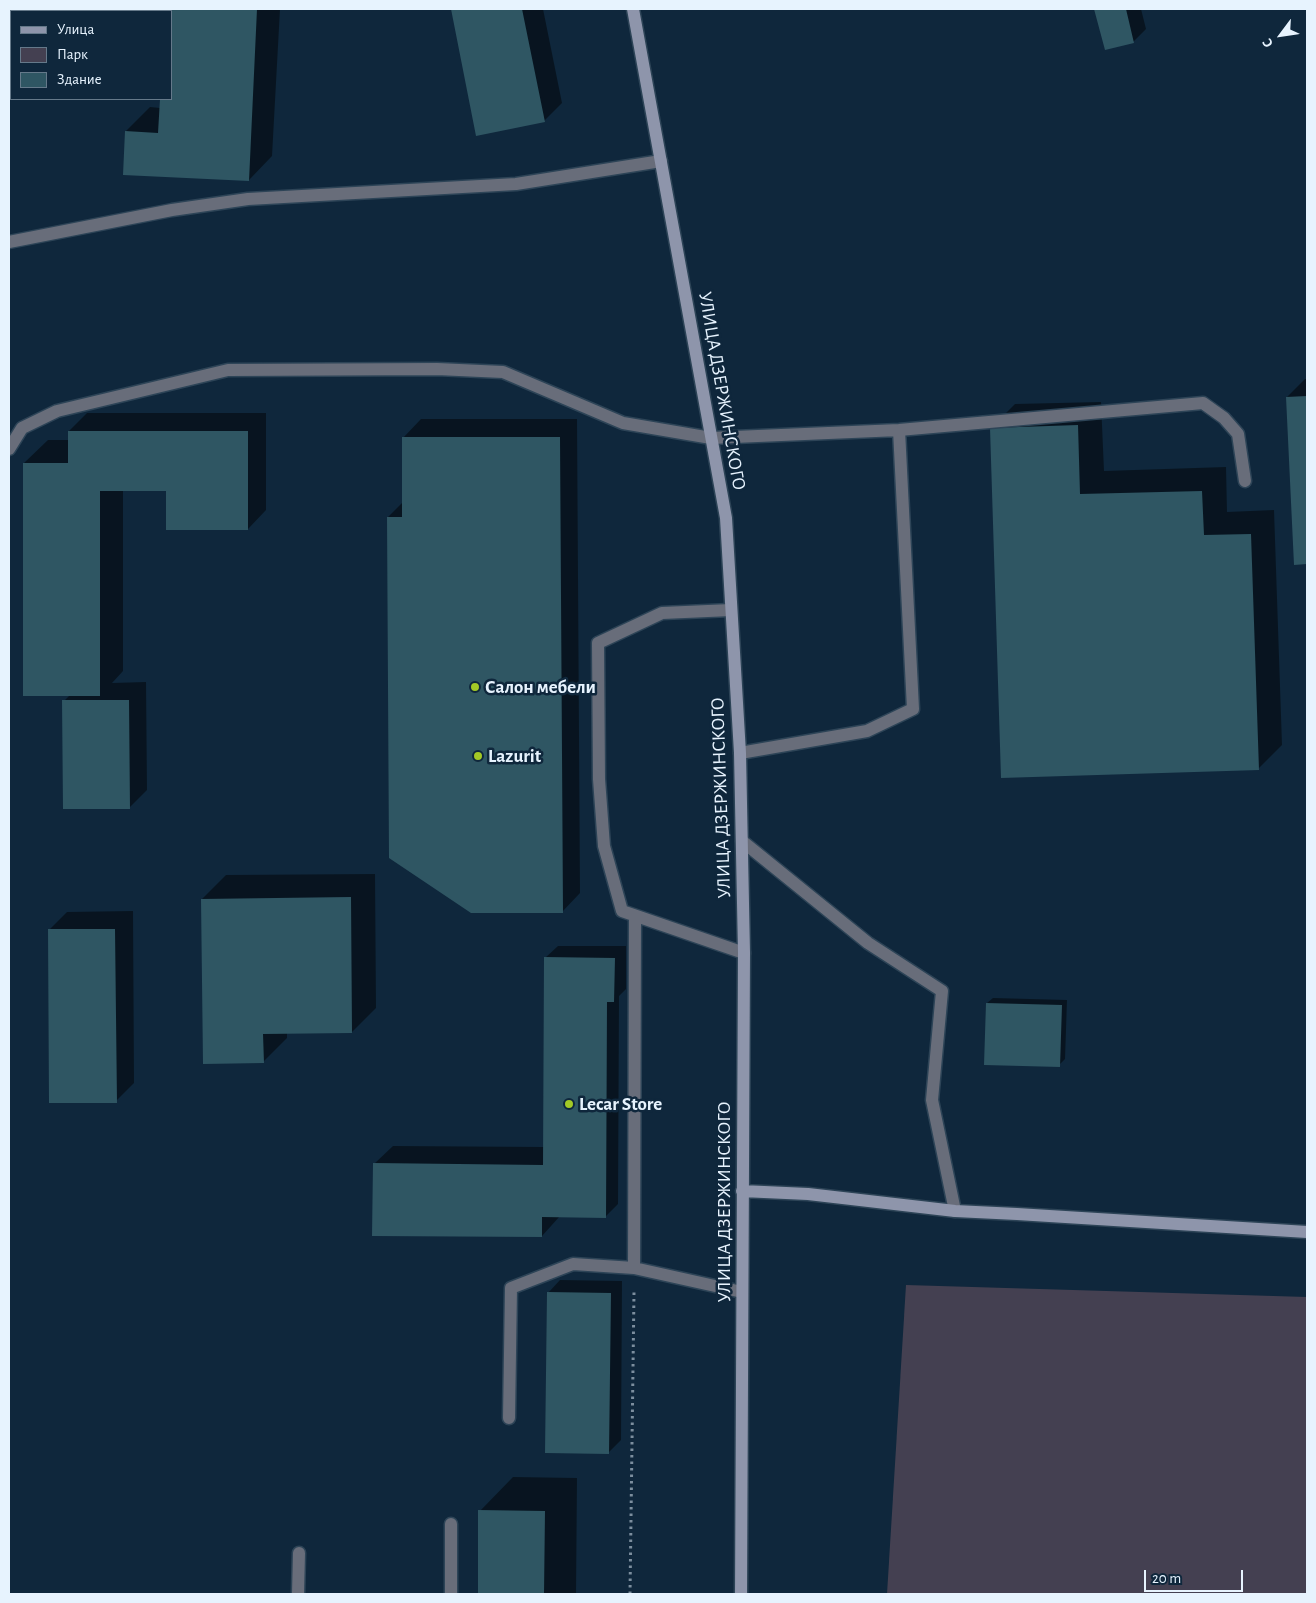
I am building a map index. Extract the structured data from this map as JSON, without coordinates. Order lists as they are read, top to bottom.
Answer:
{
  "streets": {
    "main road": ["УЛИЦА ДЗЕРЖИНСКОГО"]
  },
  "places": ["Салон мебели", "Lazurit", "Lecar Store"],
  "legend": ["Улица", "Парк", "Здание"],
  "scale_bar": "20 m",
  "north": "bottom left"
}
